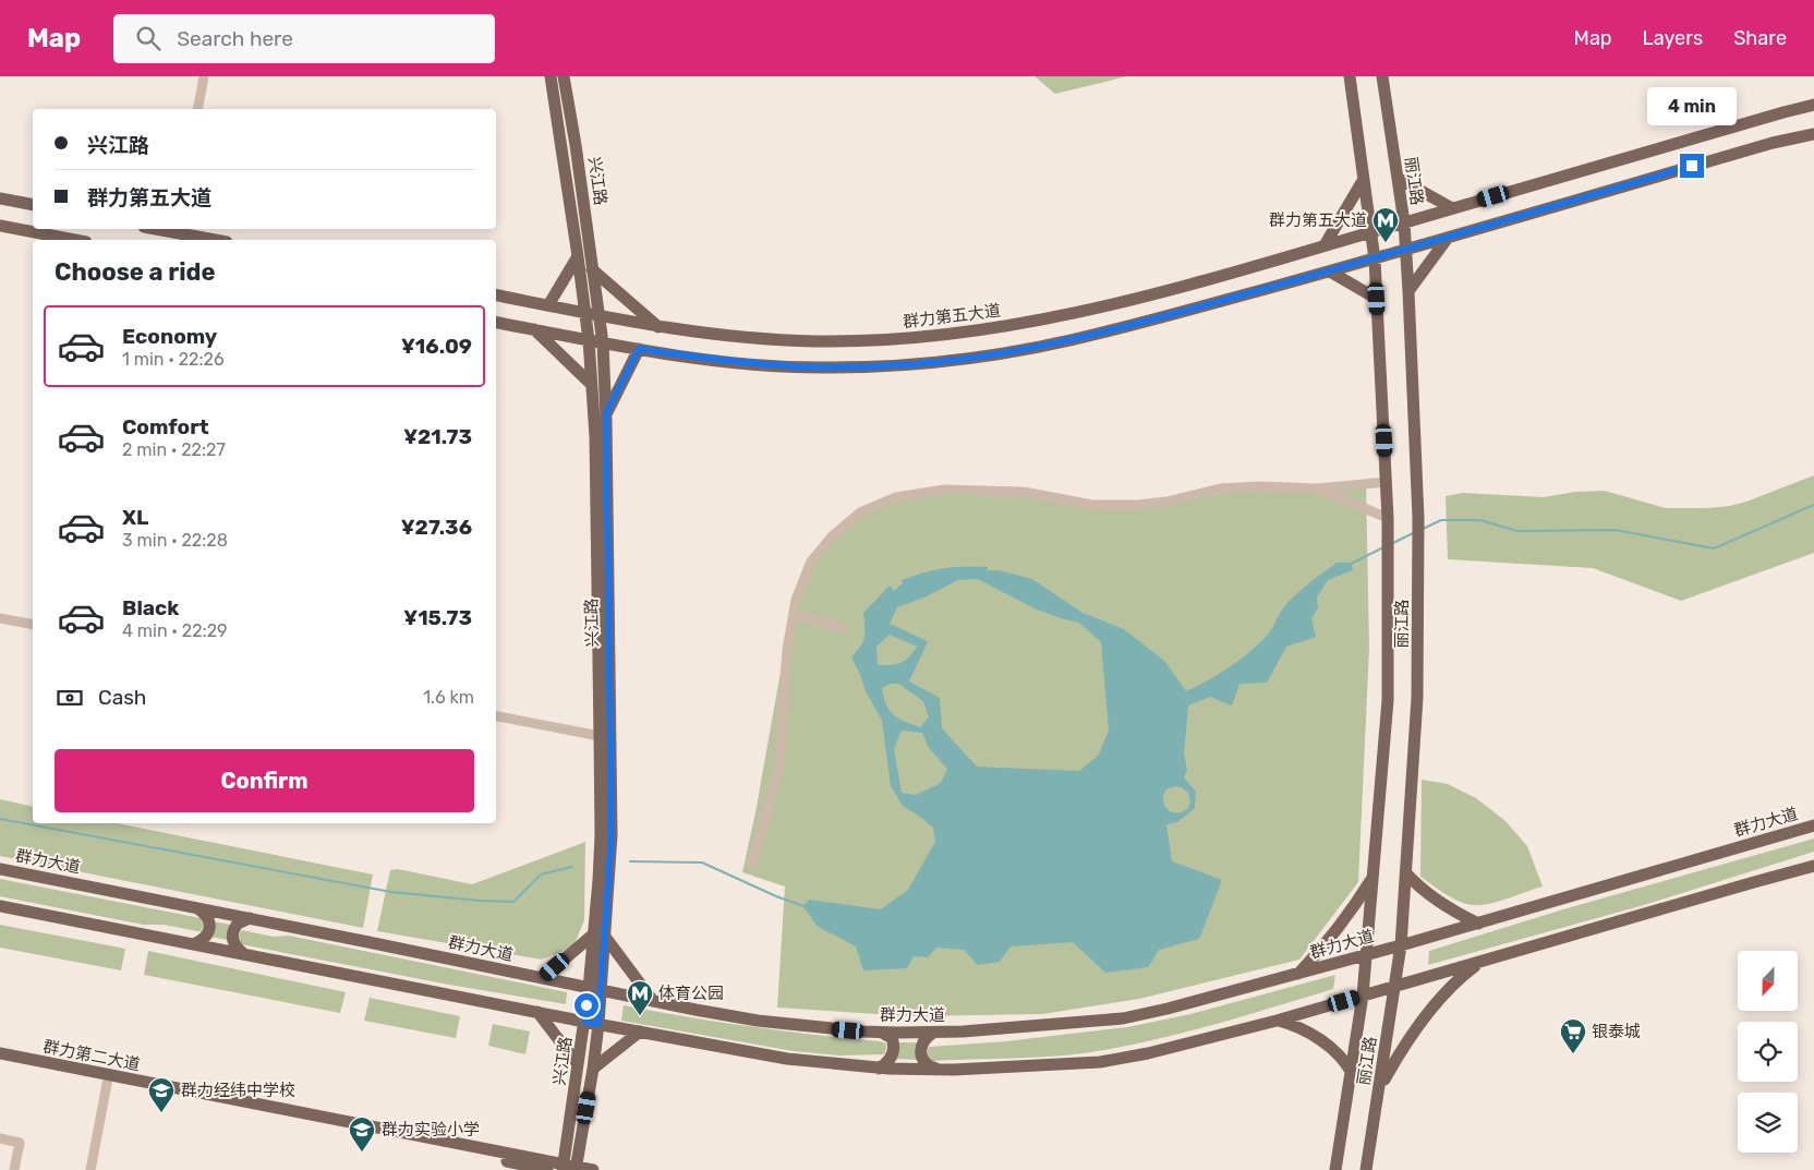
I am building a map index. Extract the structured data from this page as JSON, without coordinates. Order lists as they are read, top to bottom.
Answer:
{
  "streets": {
    "main road": [
      "兴江路",
      "丽江路",
      "群力第五大道",
      "群力大道",
      "群力第二大道"
    ]
  },
  "crossings": [
    ["兴江路", "群力第五大道"],
    ["兴江路", "群力大道"],
    ["兴江路", "群力第二大道"],
    ["丽江路", "群力第五大道"],
    ["丽江路", "群力大道"]
  ],
  "places": {
    "metro station": ["群力第五大道", "体育公园"],
    "supermarket": ["银泰城"],
    "school or university": ["群力经纬中学校", "群力实验小学"]
  },
  "north": "bottom",
  "page": {
    "header": "Map",
    "search": "Search here",
    "nav": ["Map", "Layers", "Share"],
    "bubble": "4 min",
    "banner": ["兴江路", "群力第五大道"],
    "heading": "Choose a ride",
    "list": [
      {
        "name": "Economy",
        "note": "1 min · 22:26",
        "value": "¥16.09"
      },
      {
        "name": "Comfort",
        "note": "2 min · 22:27",
        "value": "¥21.73"
      },
      {
        "name": "XL",
        "note": "3 min · 22:28",
        "value": "¥27.36"
      },
      {
        "name": "Black",
        "note": "4 min · 22:29",
        "value": "¥15.73"
      }
    ],
    "pay": ["Cash", "1.6 km"],
    "buttons": "Confirm"
  }
}
